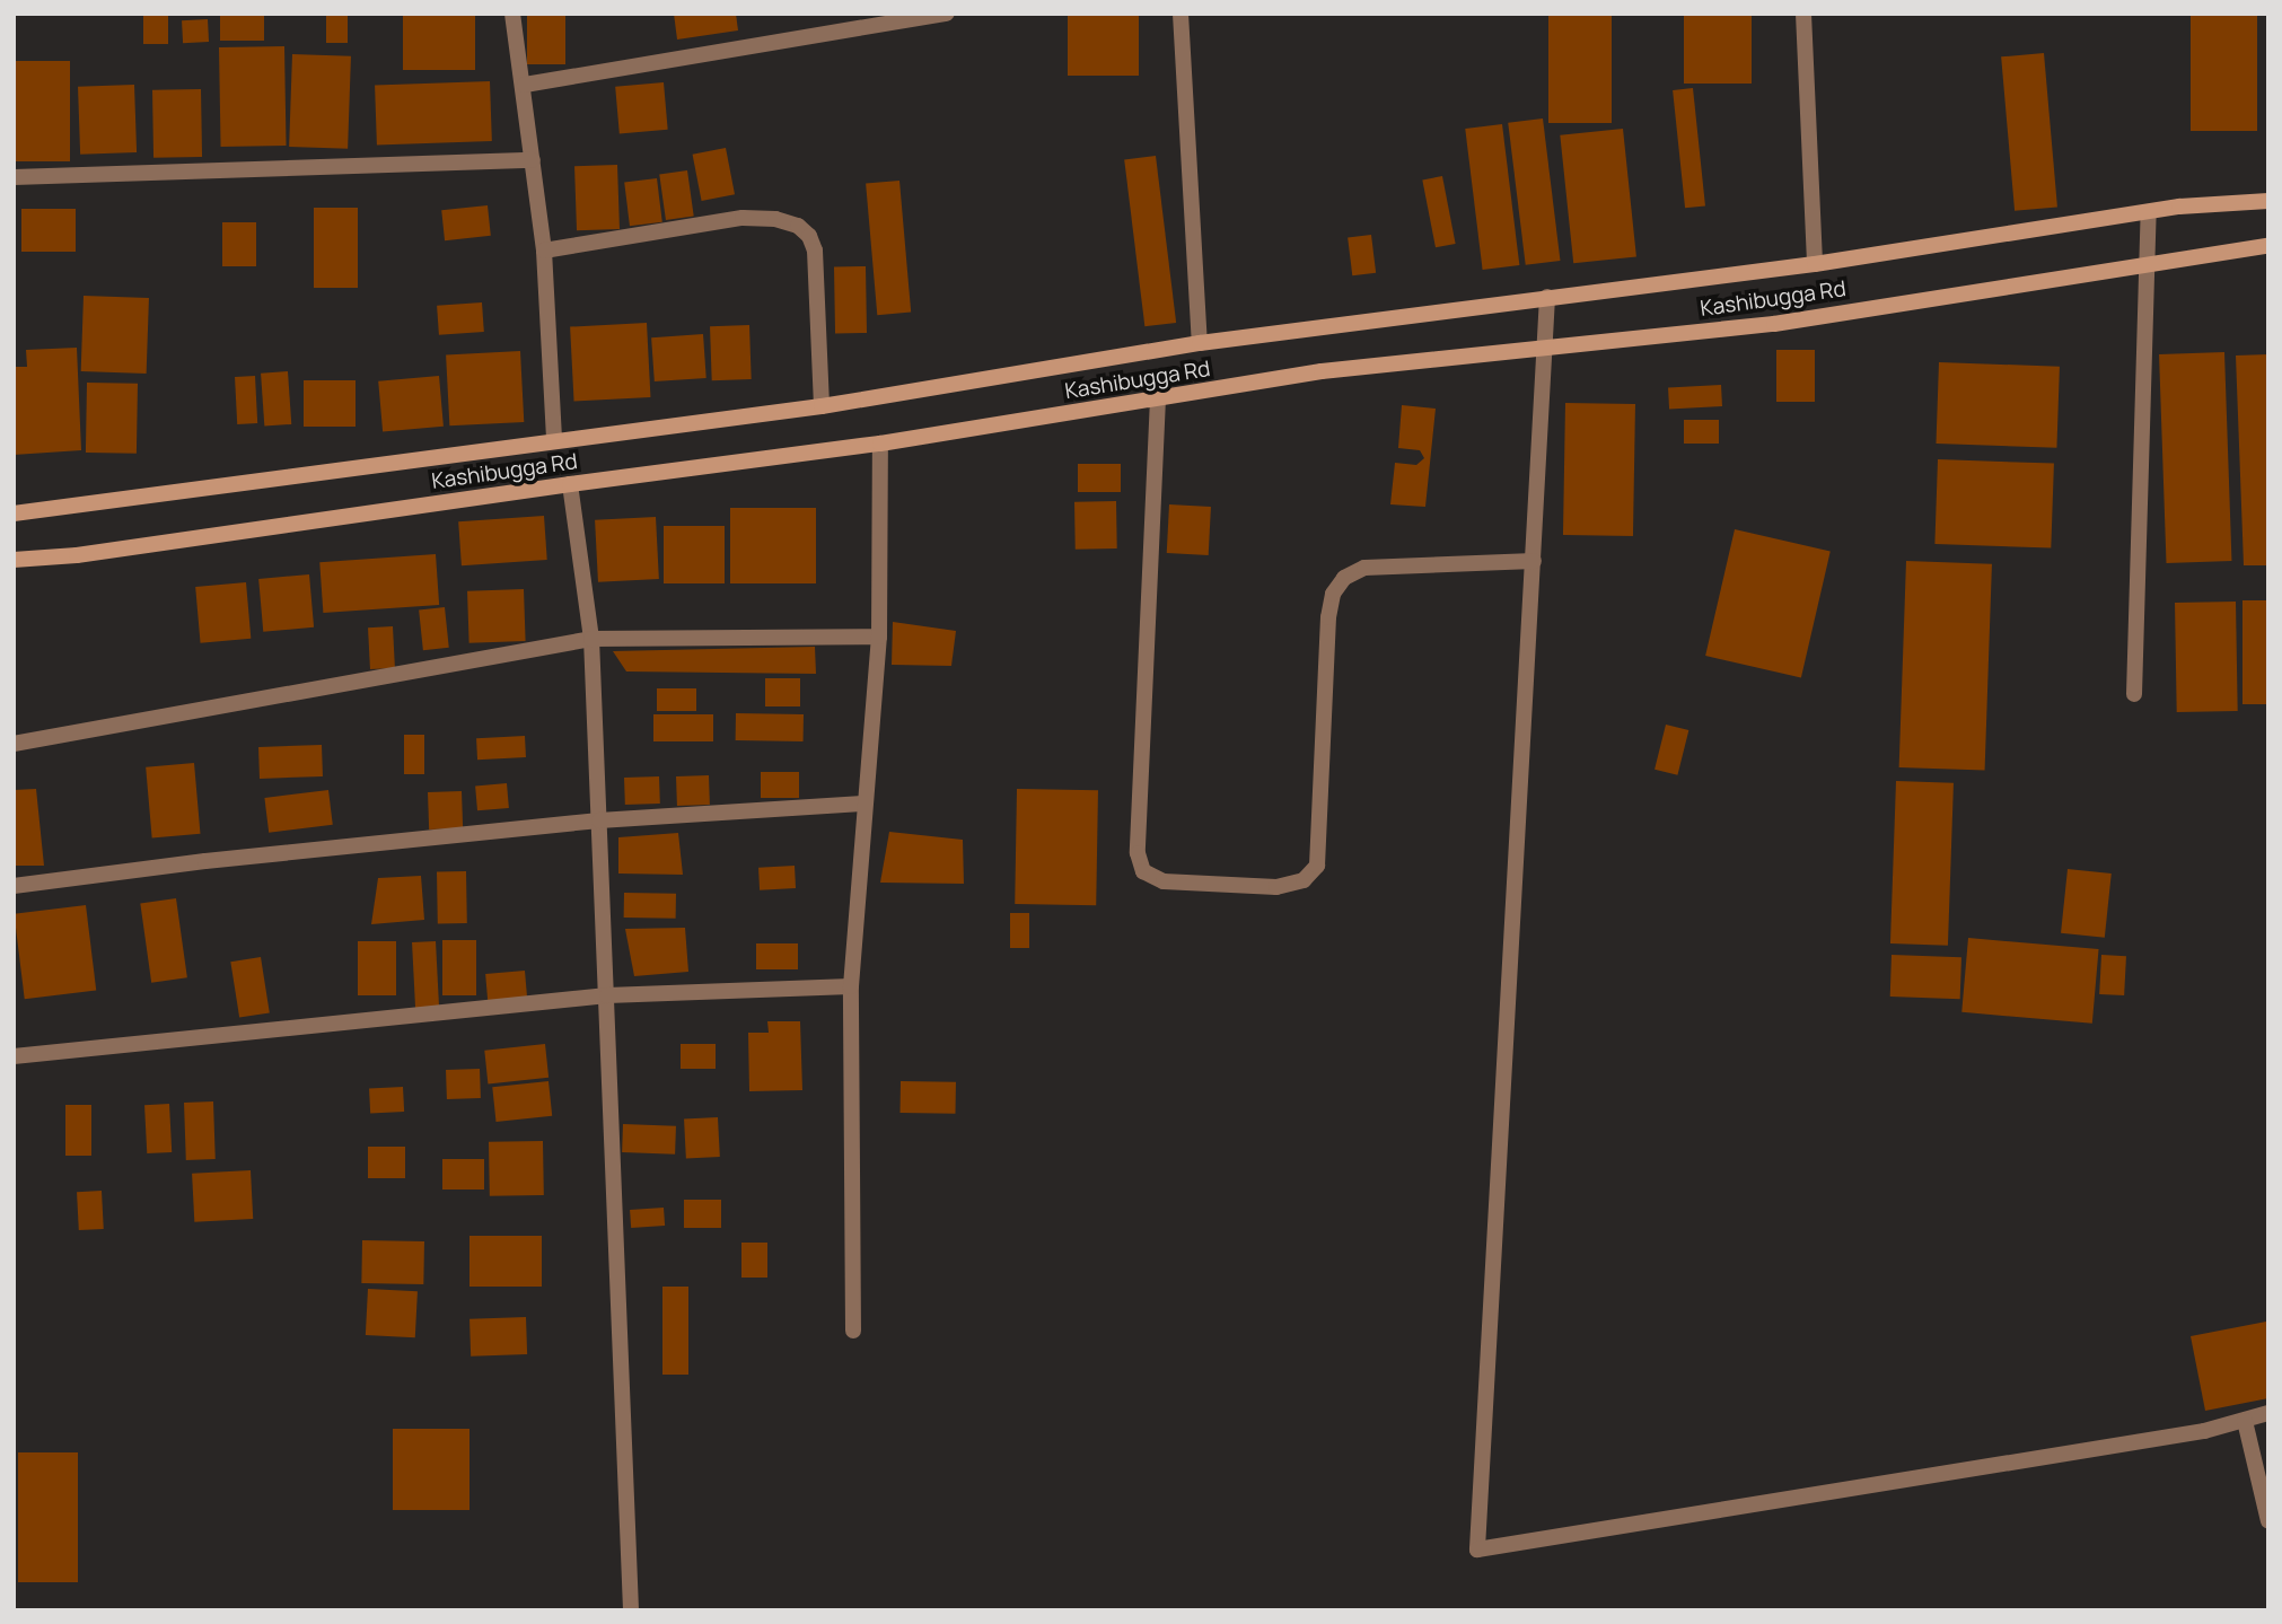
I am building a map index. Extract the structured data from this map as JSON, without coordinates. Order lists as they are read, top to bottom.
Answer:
{
  "streets": {
    "main road": ["Kashibugga Rd"]
  }
}
